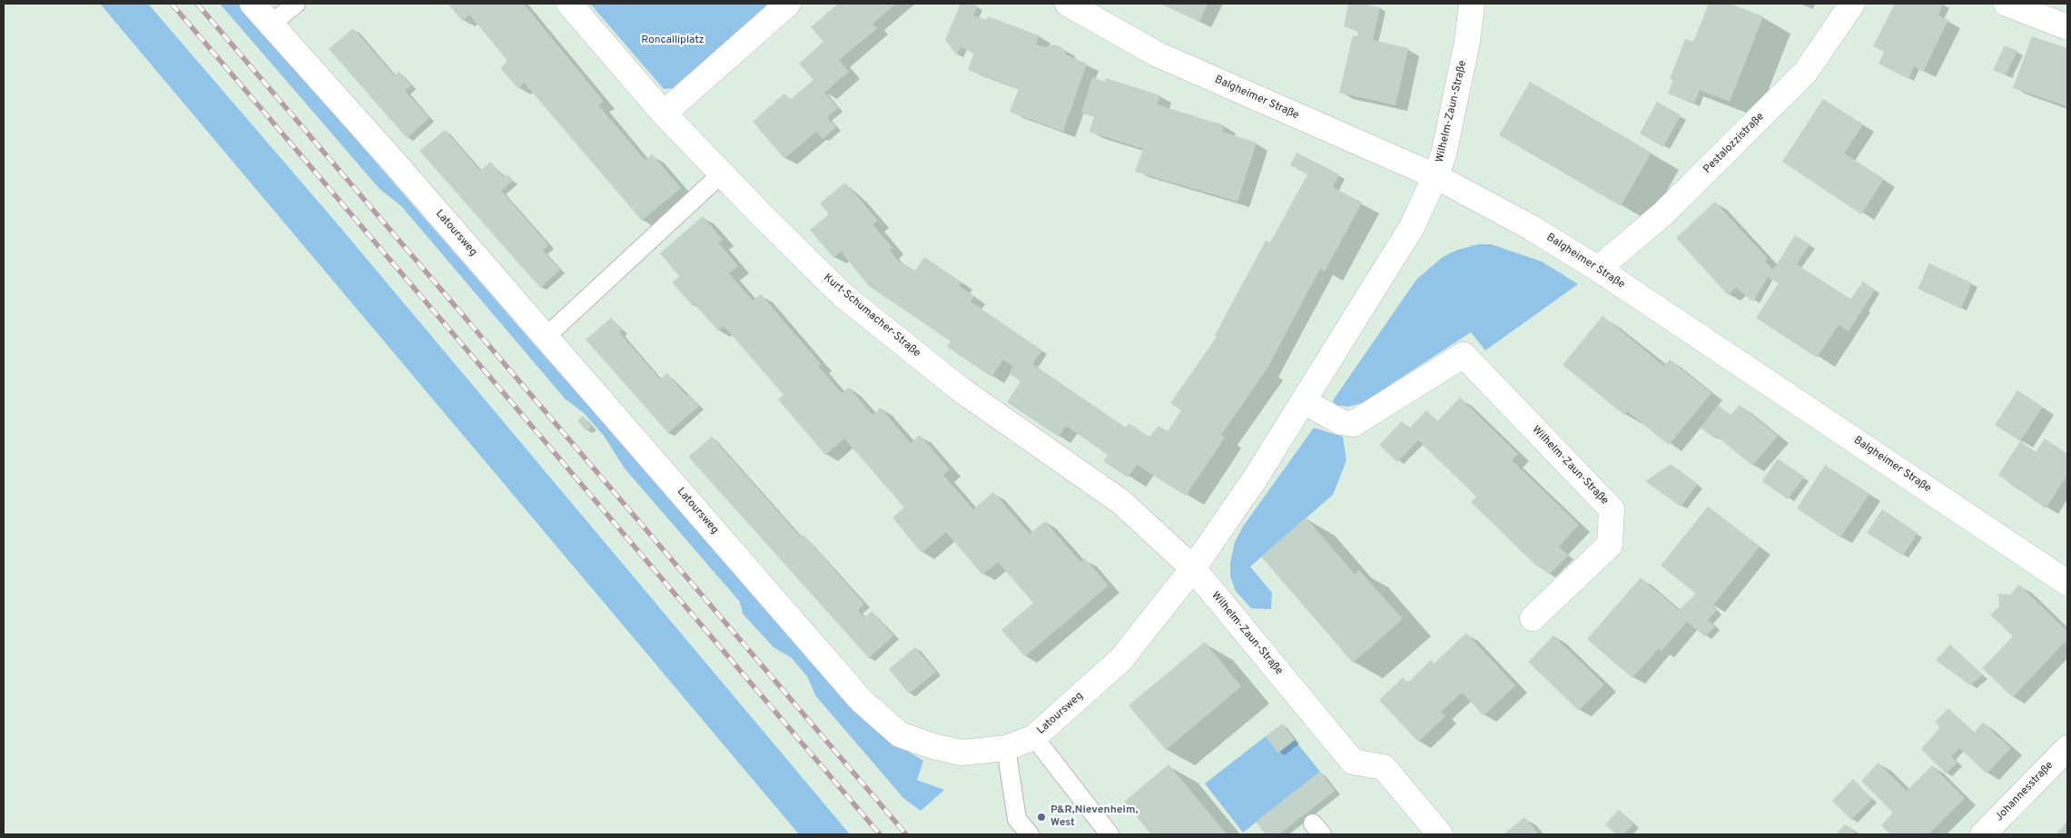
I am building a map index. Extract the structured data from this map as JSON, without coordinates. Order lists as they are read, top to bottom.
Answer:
{
  "streets": {
    "street": [
      "Balgheimer Straße",
      "Wilhelm-Zaun-Straße",
      "Pestalozzistraße",
      "Latoursweg",
      "Kurt-Schumacher-Straße",
      "Johannesstraße"
    ]
  },
  "crossings": [
    ["Balgheimer Straße", "Wilhelm-Zaun-Straße"],
    ["Balgheimer Straße", "Pestalozzistraße"],
    ["Wilhelm-Zaun-Straße", "Latoursweg"],
    ["Wilhelm-Zaun-Straße", "Kurt-Schumacher-Straße"],
    ["Latoursweg", "Kurt-Schumacher-Straße"]
  ],
  "parks": ["Roncalliplatz"],
  "places": ["P&R,Nievenheim, West"]
}
